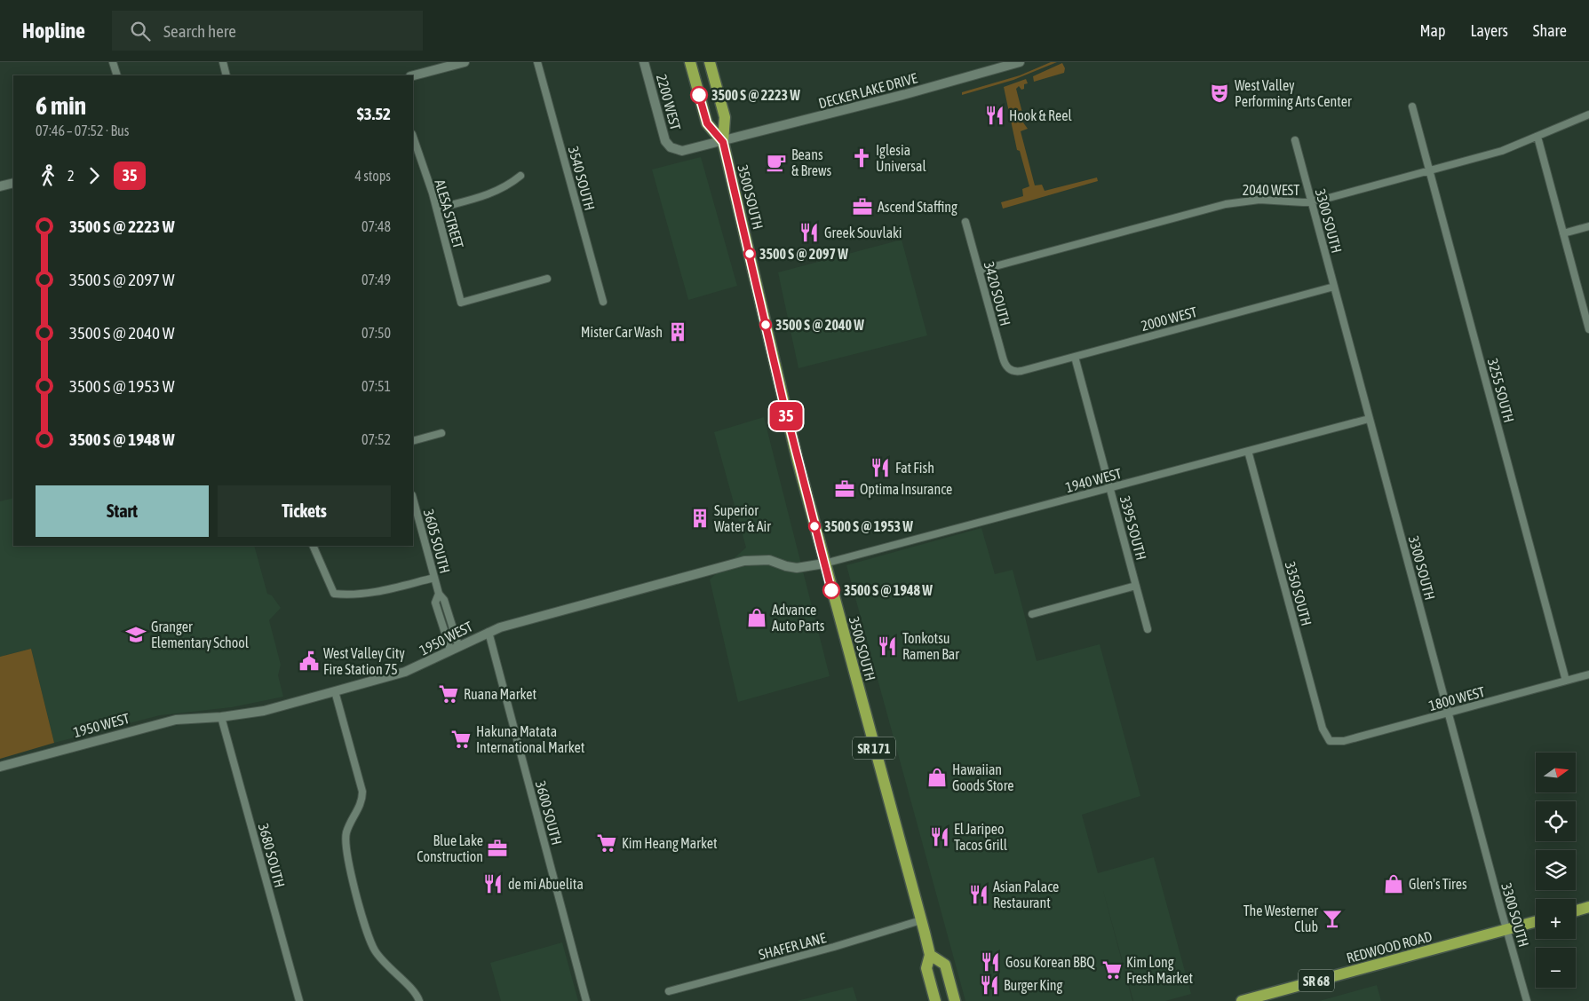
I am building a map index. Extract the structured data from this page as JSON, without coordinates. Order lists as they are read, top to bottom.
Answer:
{
  "streets": {
    "main road": [
      "3500 SOUTH",
      "SR 171",
      "REDWOOD ROAD",
      "SR 68"
    ],
    "street": [
      "DECKER LAKE DRIVE",
      "2200 WEST",
      "3540 SOUTH",
      "2040 WEST",
      "ALESA STREET",
      "3300 SOUTH",
      "3420 SOUTH",
      "2000 WEST",
      "3255 SOUTH",
      "1940 WEST",
      "3395 SOUTH",
      "3605 SOUTH",
      "3350 SOUTH",
      "1950 WEST",
      "1800 WEST",
      "3600 SOUTH",
      "3680 SOUTH",
      "SHAFER LANE"
    ]
  },
  "crossings": [
    ["DECKER LAKE DRIVE", "2200 WEST"],
    ["DECKER LAKE DRIVE", "3500 SOUTH"],
    ["2200 WEST", "3500 SOUTH"],
    ["2040 WEST", "3300 SOUTH"],
    ["2040 WEST", "3420 SOUTH"],
    ["2040 WEST", "3255 SOUTH"],
    ["3500 SOUTH", "1940 WEST"],
    ["3500 SOUTH", "1950 WEST"],
    ["3500 SOUTH", "SHAFER LANE"],
    ["3300 SOUTH", "2000 WEST"],
    ["3300 SOUTH", "1940 WEST"],
    ["3300 SOUTH", "1800 WEST"],
    ["3300 SOUTH", "REDWOOD ROAD"],
    ["3420 SOUTH", "2000 WEST"],
    ["2000 WEST", "3395 SOUTH"],
    ["3255 SOUTH", "1800 WEST"],
    ["1940 WEST", "3395 SOUTH"],
    ["1940 WEST", "3350 SOUTH"],
    ["1940 WEST", "1950 WEST"],
    ["3605 SOUTH", "1950 WEST"],
    ["3350 SOUTH", "1800 WEST"],
    ["1950 WEST", "3600 SOUTH"],
    ["1950 WEST", "3680 SOUTH"]
  ],
  "places": {
    "theatre": ["West Valley Performing Arts Center"],
    "other": [
      "3500 S @ 2223 W",
      "3500 S @ 2097 W",
      "3500 S @ 2040 W",
      "3500 S @ 1953 W",
      "3500 S @ 1948 W"
    ],
    "restaurant": [
      "Hook & Reel",
      "Greek Souvlaki",
      "Fat Fish",
      "Tonkotsu Ramen Bar",
      "El Jaripeo Tacos Grill",
      "de mi Abuelita",
      "Asian Palace Restaurant",
      "Gosu Korean BBQ",
      "Burger King"
    ],
    "church": ["Iglesia Universal"],
    "cafe": ["Beans & Brews"],
    "office": ["Ascend Staffing", "Optima Insurance", "Blue Lake Construction"],
    "building": ["Mister Car Wash", "Superior Water & Air"],
    "shop": ["Advance Auto Parts", "Hawaiian Goods Store", "Glen's Tires"],
    "school or university": ["Granger Elementary School"],
    "public building": ["West Valley City Fire Station 75"],
    "supermarket": [
      "Ruana Market",
      "Hakuna Matata International Market",
      "Kim Heang Market",
      "Kim Long Fresh Market"
    ],
    "bar": ["The Westerner Club"]
  },
  "lines": ["bus line 35"],
  "north": "right",
  "page": {
    "header": "Hopline",
    "search": "Search here",
    "nav": ["Map", "Layers", "Share"],
    "on_map": "35",
    "heading": ["6 min", "07:46 – 07:52 · Bus", "$3.52"],
    "legs": ["2", "35", "4 stops"],
    "list": [
      {
        "name": "3500 S @ 2223 W",
        "value": "07:48"
      },
      {
        "name": "3500 S @ 2097 W",
        "value": "07:49"
      },
      {
        "name": "3500 S @ 2040 W",
        "value": "07:50"
      },
      {
        "name": "3500 S @ 1953 W",
        "value": "07:51"
      },
      {
        "name": "3500 S @ 1948 W",
        "value": "07:52"
      }
    ],
    "buttons": ["Start", "Tickets"],
    "map_buttons": ["+", "−"]
  }
}
